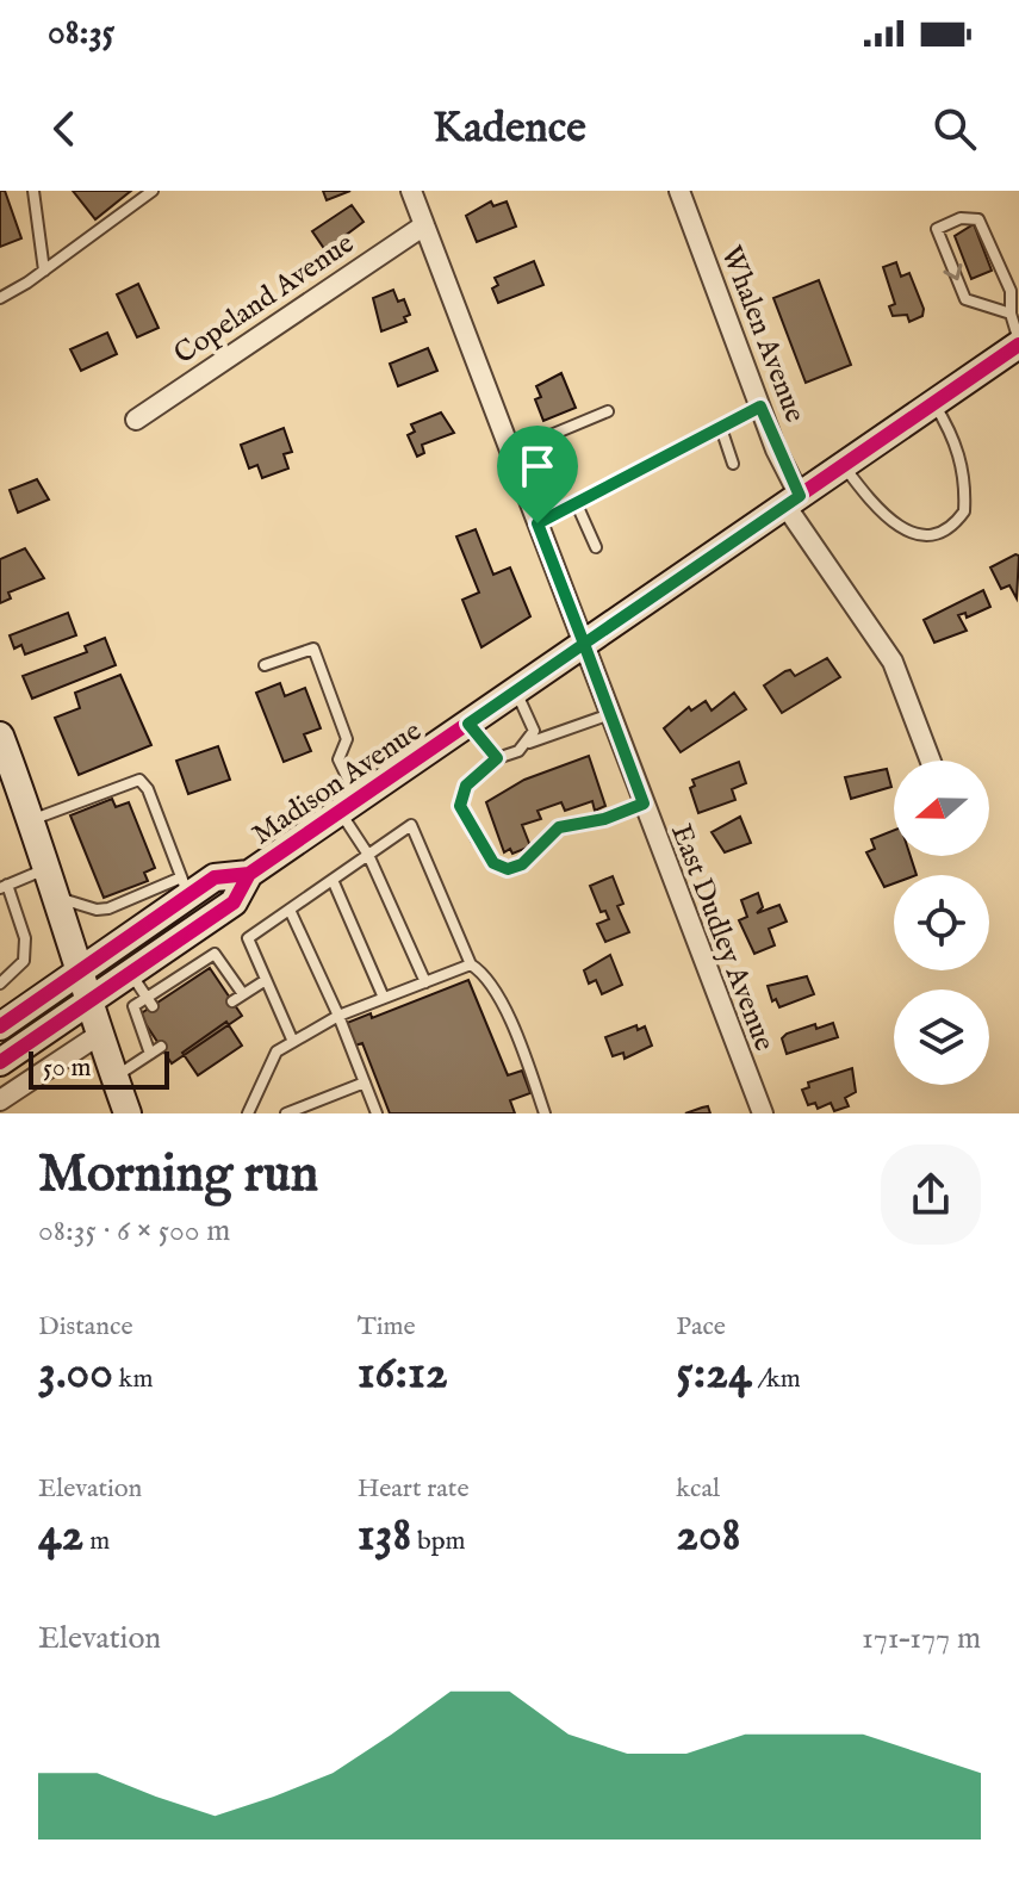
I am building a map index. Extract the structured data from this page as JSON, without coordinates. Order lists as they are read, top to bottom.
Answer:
{
  "streets": {
    "main road": ["Madison Avenue"],
    "street": ["Copeland Avenue", "Whalen Avenue", "East Dudley Avenue"]
  },
  "crossings": [
    ["Copeland Avenue", "East Dudley Avenue"],
    ["Whalen Avenue", "Madison Avenue"],
    ["Madison Avenue", "East Dudley Avenue"]
  ],
  "scale_bar": "50 m",
  "north": "left",
  "page": {
    "status": "08:35",
    "header": "Kadence",
    "scale": "50 m",
    "heading": ["Morning run", "08:35 · 6 × 500 m"],
    "stats": [
      ["Distance", "3.00 km"],
      ["Time", "16:12"],
      ["Pace", "5:24 /km"],
      ["Elevation", "42 m"],
      ["Heart rate", "138 bpm"],
      ["kcal", "208"]
    ],
    "chart": ["Elevation", "171–177 m"]
  }
}
